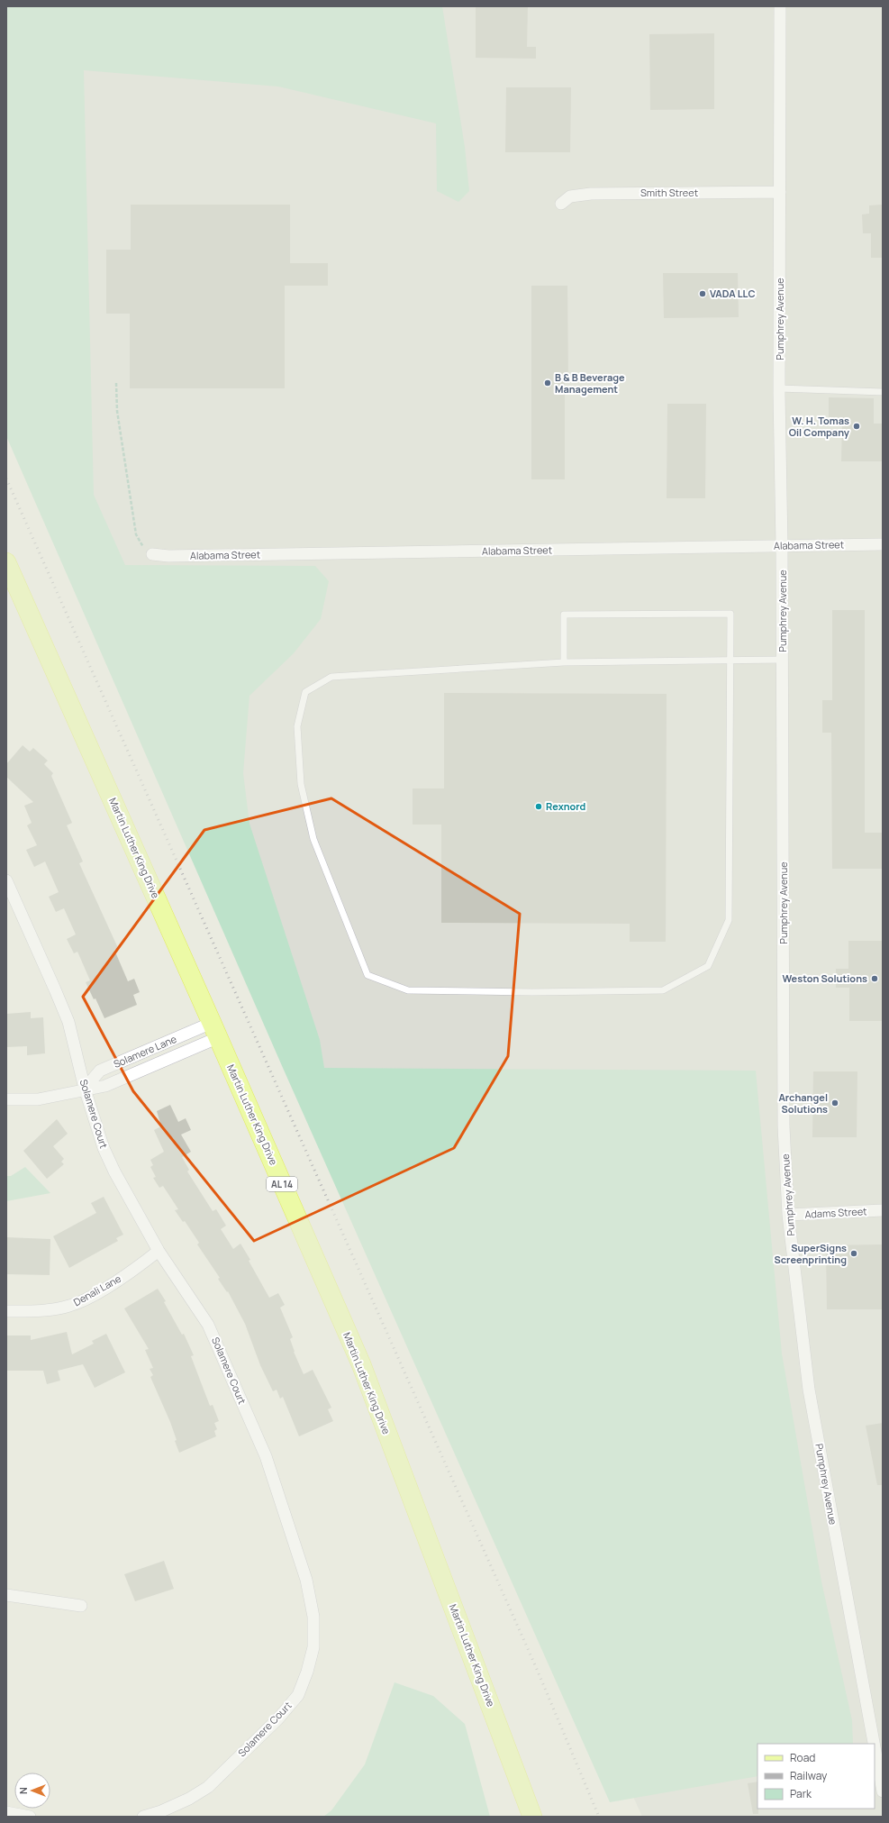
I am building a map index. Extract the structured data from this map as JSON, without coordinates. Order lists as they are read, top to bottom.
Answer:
{
  "streets": {
    "main road": ["Martin Luther King Drive", "AL 14"],
    "street": [
      "Smith Street",
      "Pumphrey Avenue",
      "Alabama Street",
      "Solamere Lane",
      "Solamere Court",
      "Adams Street",
      "Denali Lane"
    ]
  },
  "crossings": [
    ["Smith Street", "Pumphrey Avenue"],
    ["Pumphrey Avenue", "Alabama Street"],
    ["Pumphrey Avenue", "Adams Street"],
    ["Martin Luther King Drive", "Solamere Lane"],
    ["Solamere Lane", "Solamere Court"],
    ["Solamere Court", "Denali Lane"]
  ],
  "places": [
    "VADA LLC",
    "B & B Beverage Management",
    "W. H. Tomas Oil Company",
    "Rexnord",
    "Weston Solutions",
    "Archangel Solutions",
    "SuperSigns Screenprinting"
  ],
  "legend": ["Road", "Railway", "Park"],
  "north": "left"
}
